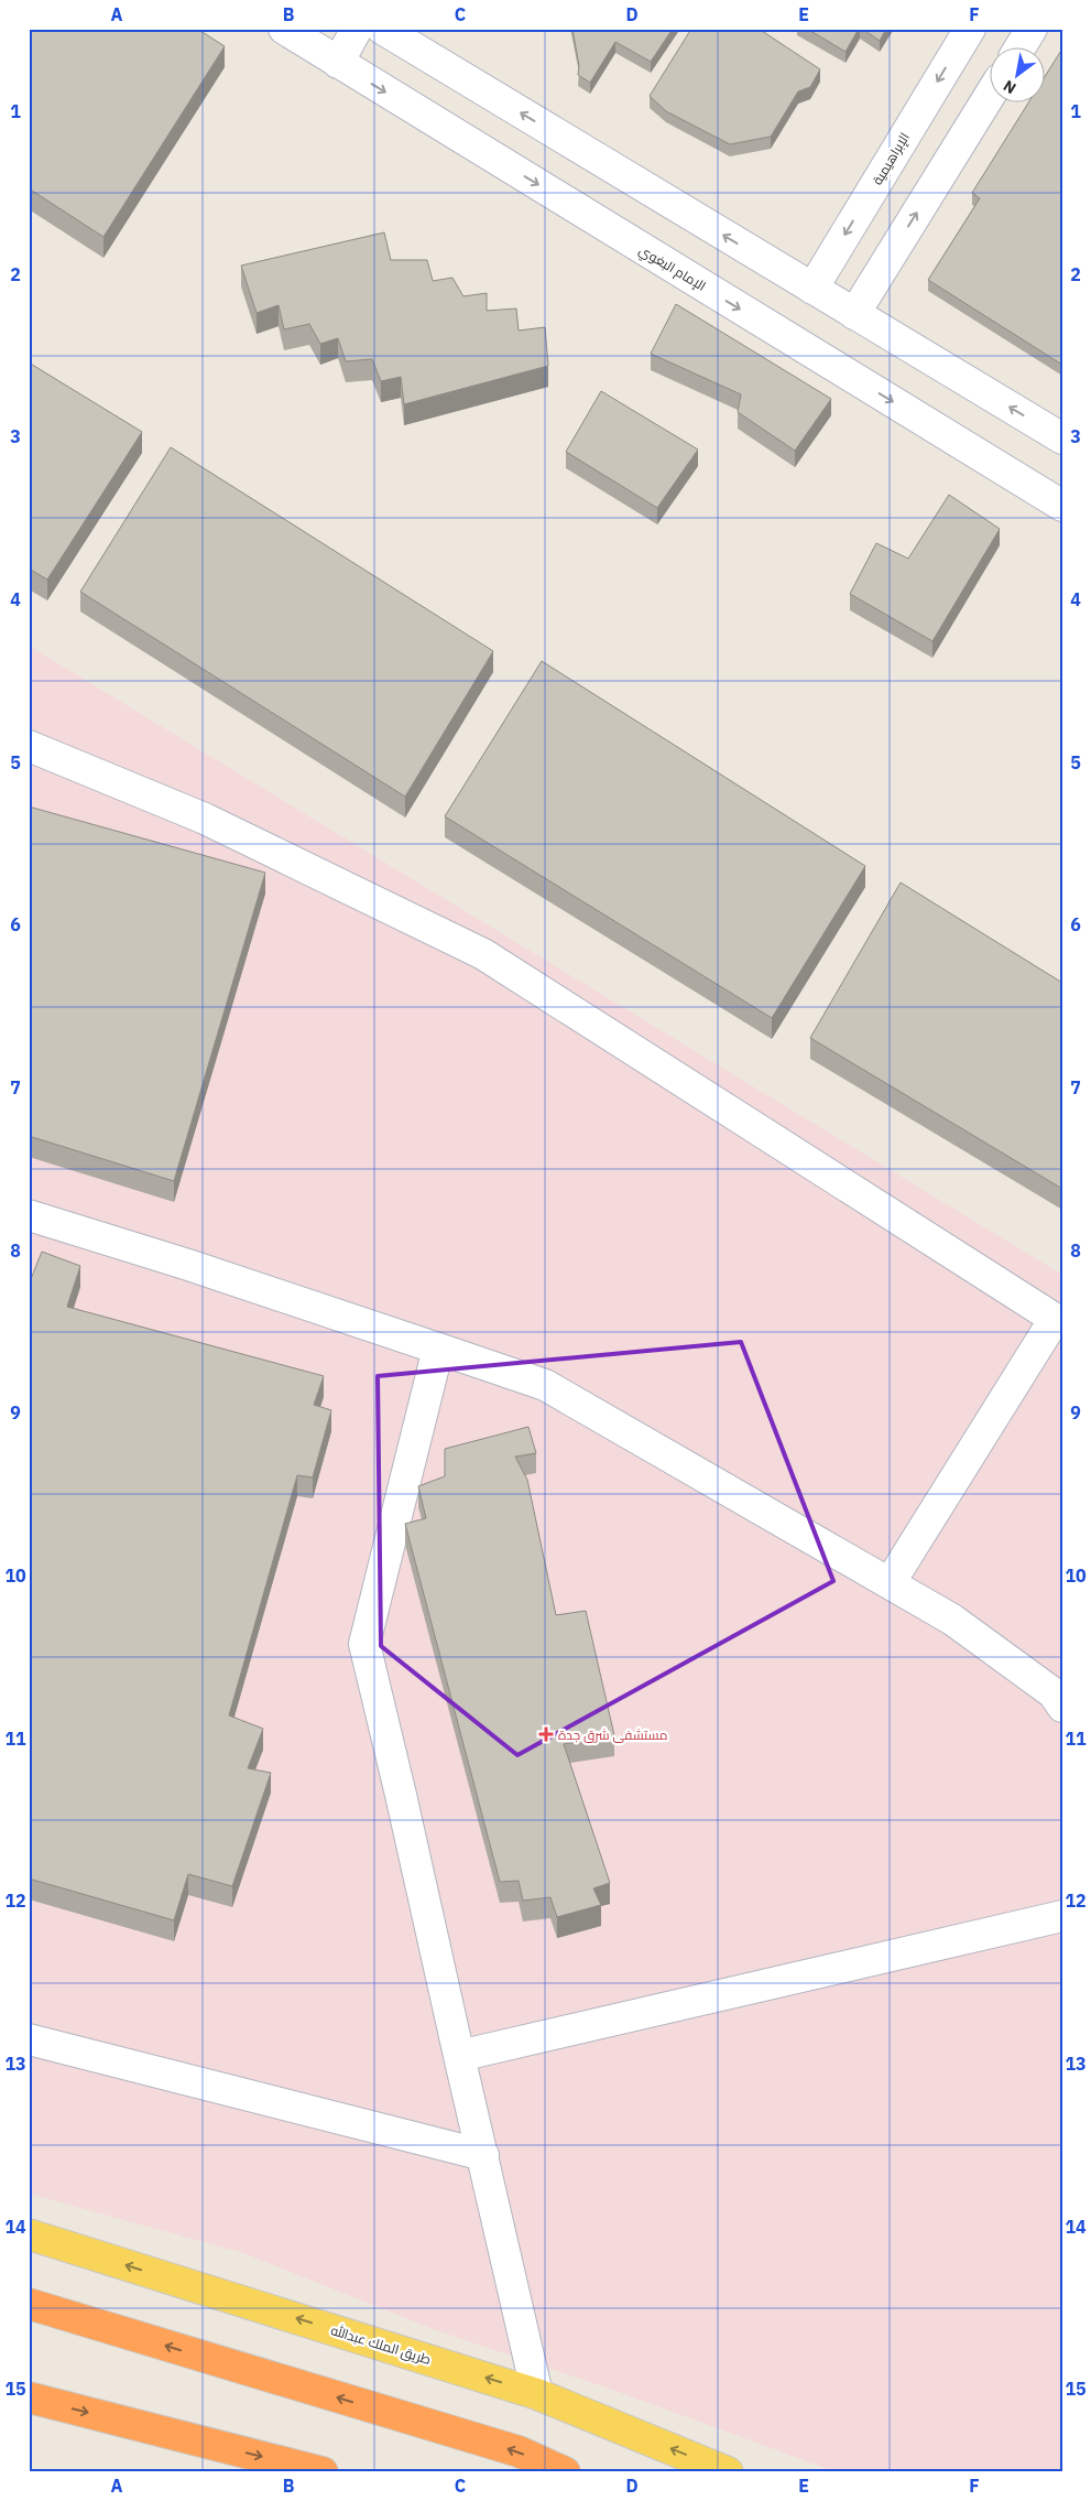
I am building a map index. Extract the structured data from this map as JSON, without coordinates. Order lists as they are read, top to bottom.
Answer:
{
  "streets": {
    "main road": ["طريق الملك عبدالله"],
    "street": ["الإبراهيمية", "الإمام البغوي"]
  },
  "one_way": ["طريق الملك عبدالله"],
  "places": {
    "health": ["مستشفى شرق جدة"]
  },
  "north": "bottom left",
  "grid": {
    "columns": [
      "A",
      "B",
      "C",
      "D",
      "E",
      "F"
    ],
    "rows": [
      "1",
      "2",
      "3",
      "4",
      "5",
      "6",
      "7",
      "8",
      "9",
      "10",
      "11",
      "12",
      "13",
      "14",
      "15"
    ]
  }
}
